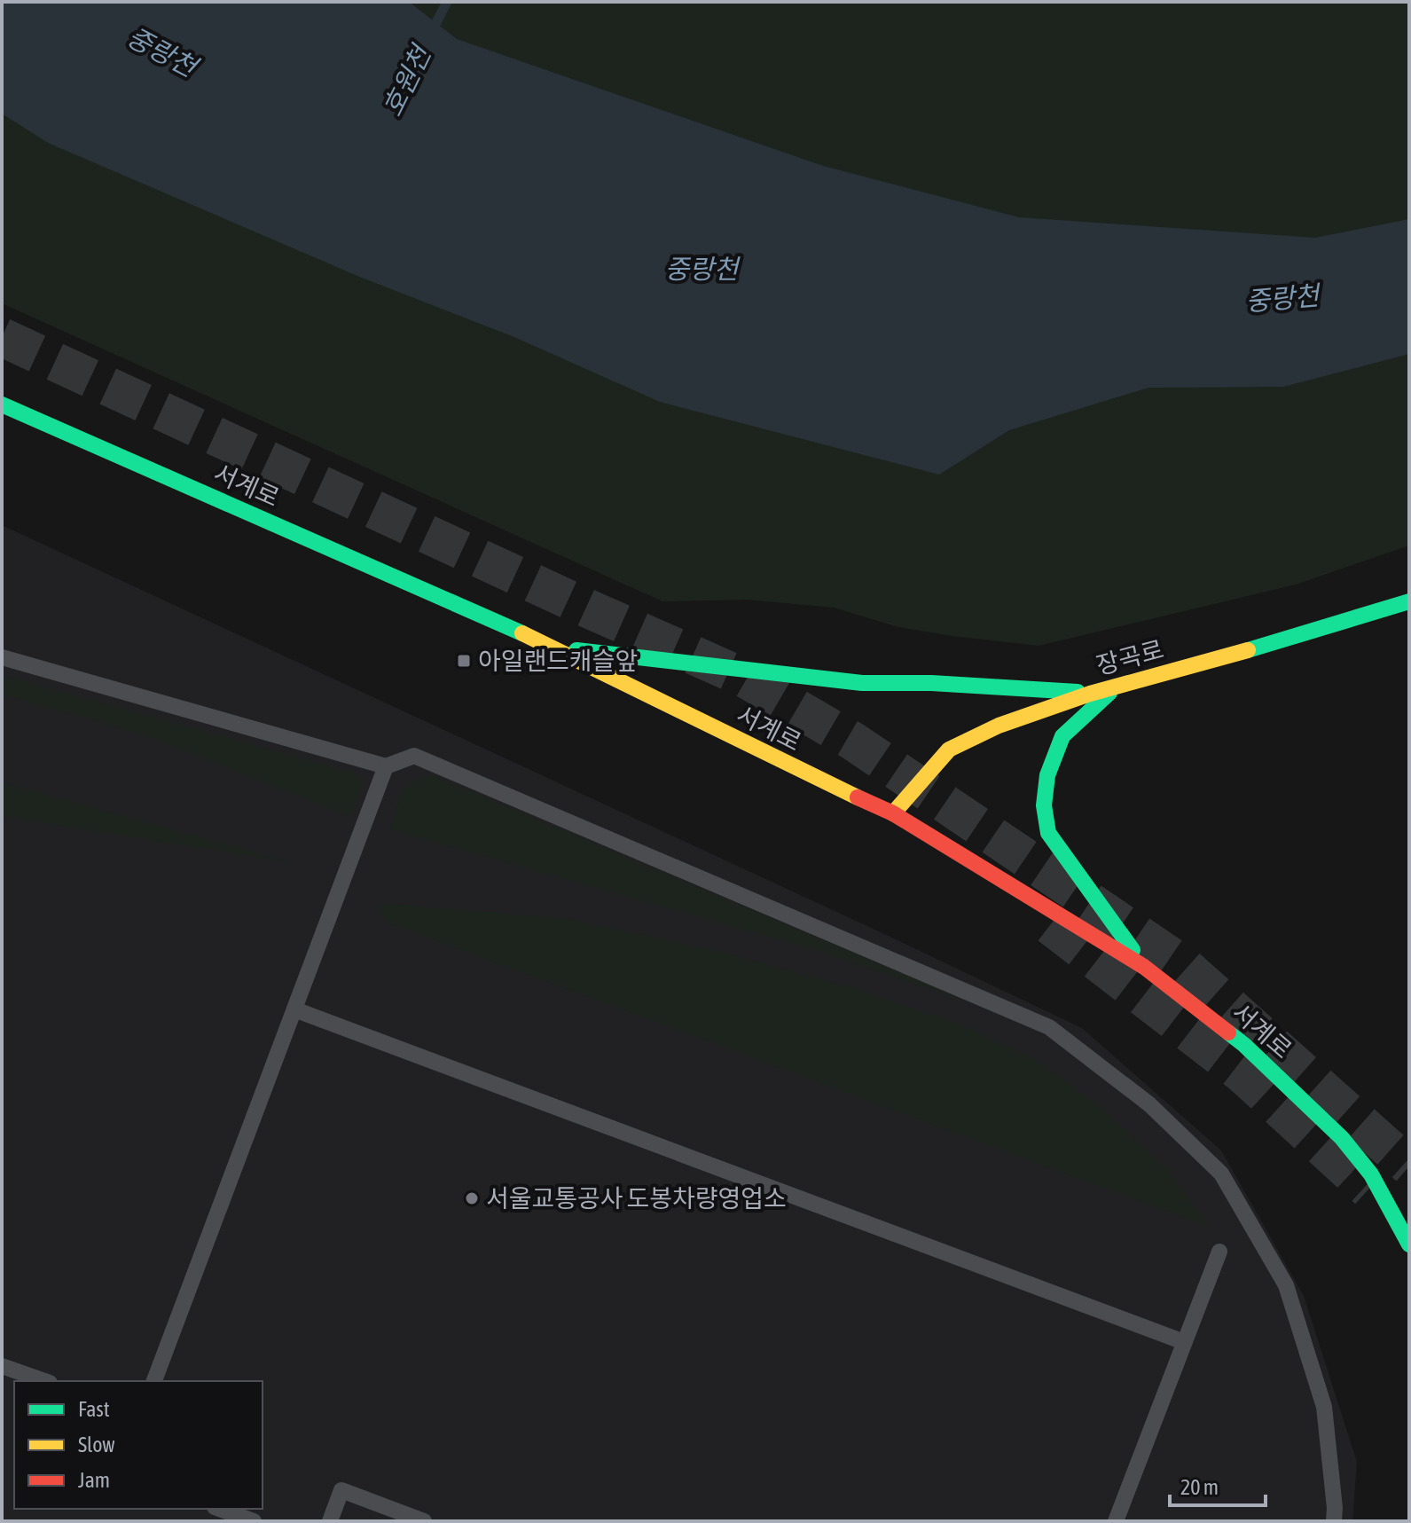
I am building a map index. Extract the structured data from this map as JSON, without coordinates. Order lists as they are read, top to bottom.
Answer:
{
  "streets": {
    "main road": ["서계로", "장곡로"]
  },
  "crossings": [
    ["서계로", "장곡로"]
  ],
  "water": ["중랑천", "호원천"],
  "places": {
    "transit": ["아일랜드캐슬앞"],
    "other": ["서울교통공사 도봉차량영업소"]
  },
  "legend": ["Fast", "Slow", "Jam"],
  "scale_bar": "20 m"
}
